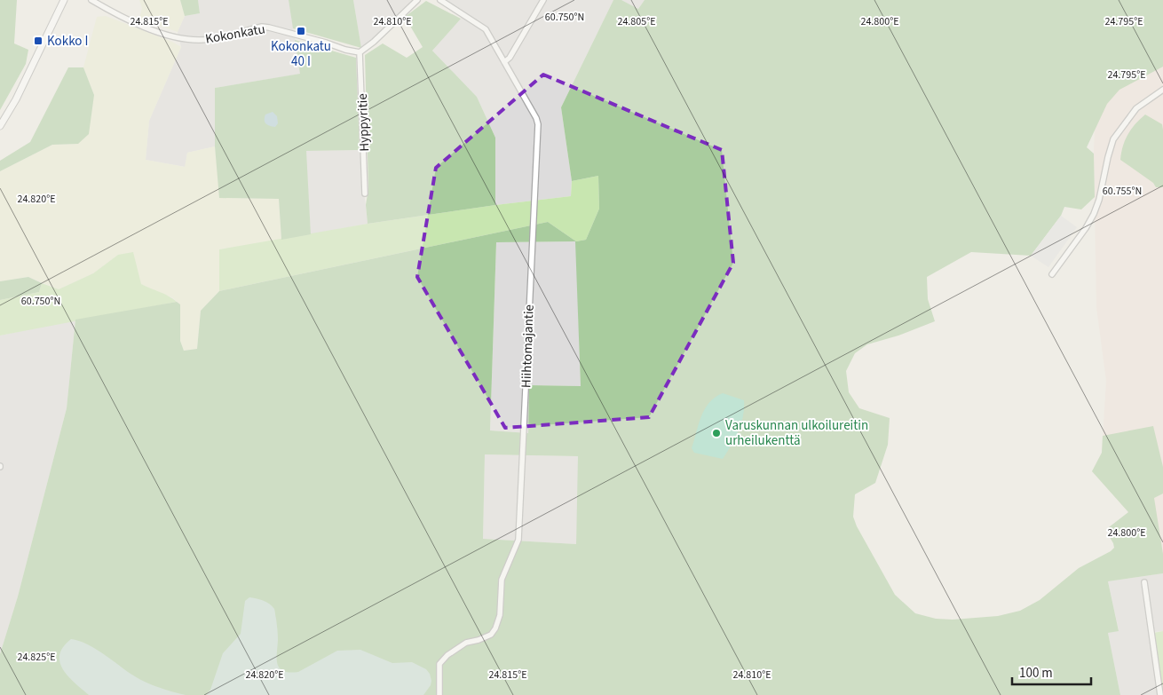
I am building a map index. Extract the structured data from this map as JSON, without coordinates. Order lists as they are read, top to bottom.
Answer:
{
  "streets": {
    "street": ["Kokonkatu", "Hyppyritie", "Hiihtomajantie"]
  },
  "crossings": [
    ["Kokonkatu", "Hyppyritie"]
  ],
  "places": {
    "transit": ["Kokonkatu 40 I", "Kokko I"],
    "other": ["Varuskunnan ulkoilureitin urheilukenttä"]
  },
  "scale_bar": "100 m",
  "coordinates": [
    "60.750°N",
    "24.810°E",
    "24.800°E",
    "24.795°E",
    "24.815°E",
    "24.805°E",
    "60.755°N",
    "24.820°E",
    "24.825°E"
  ]
}
